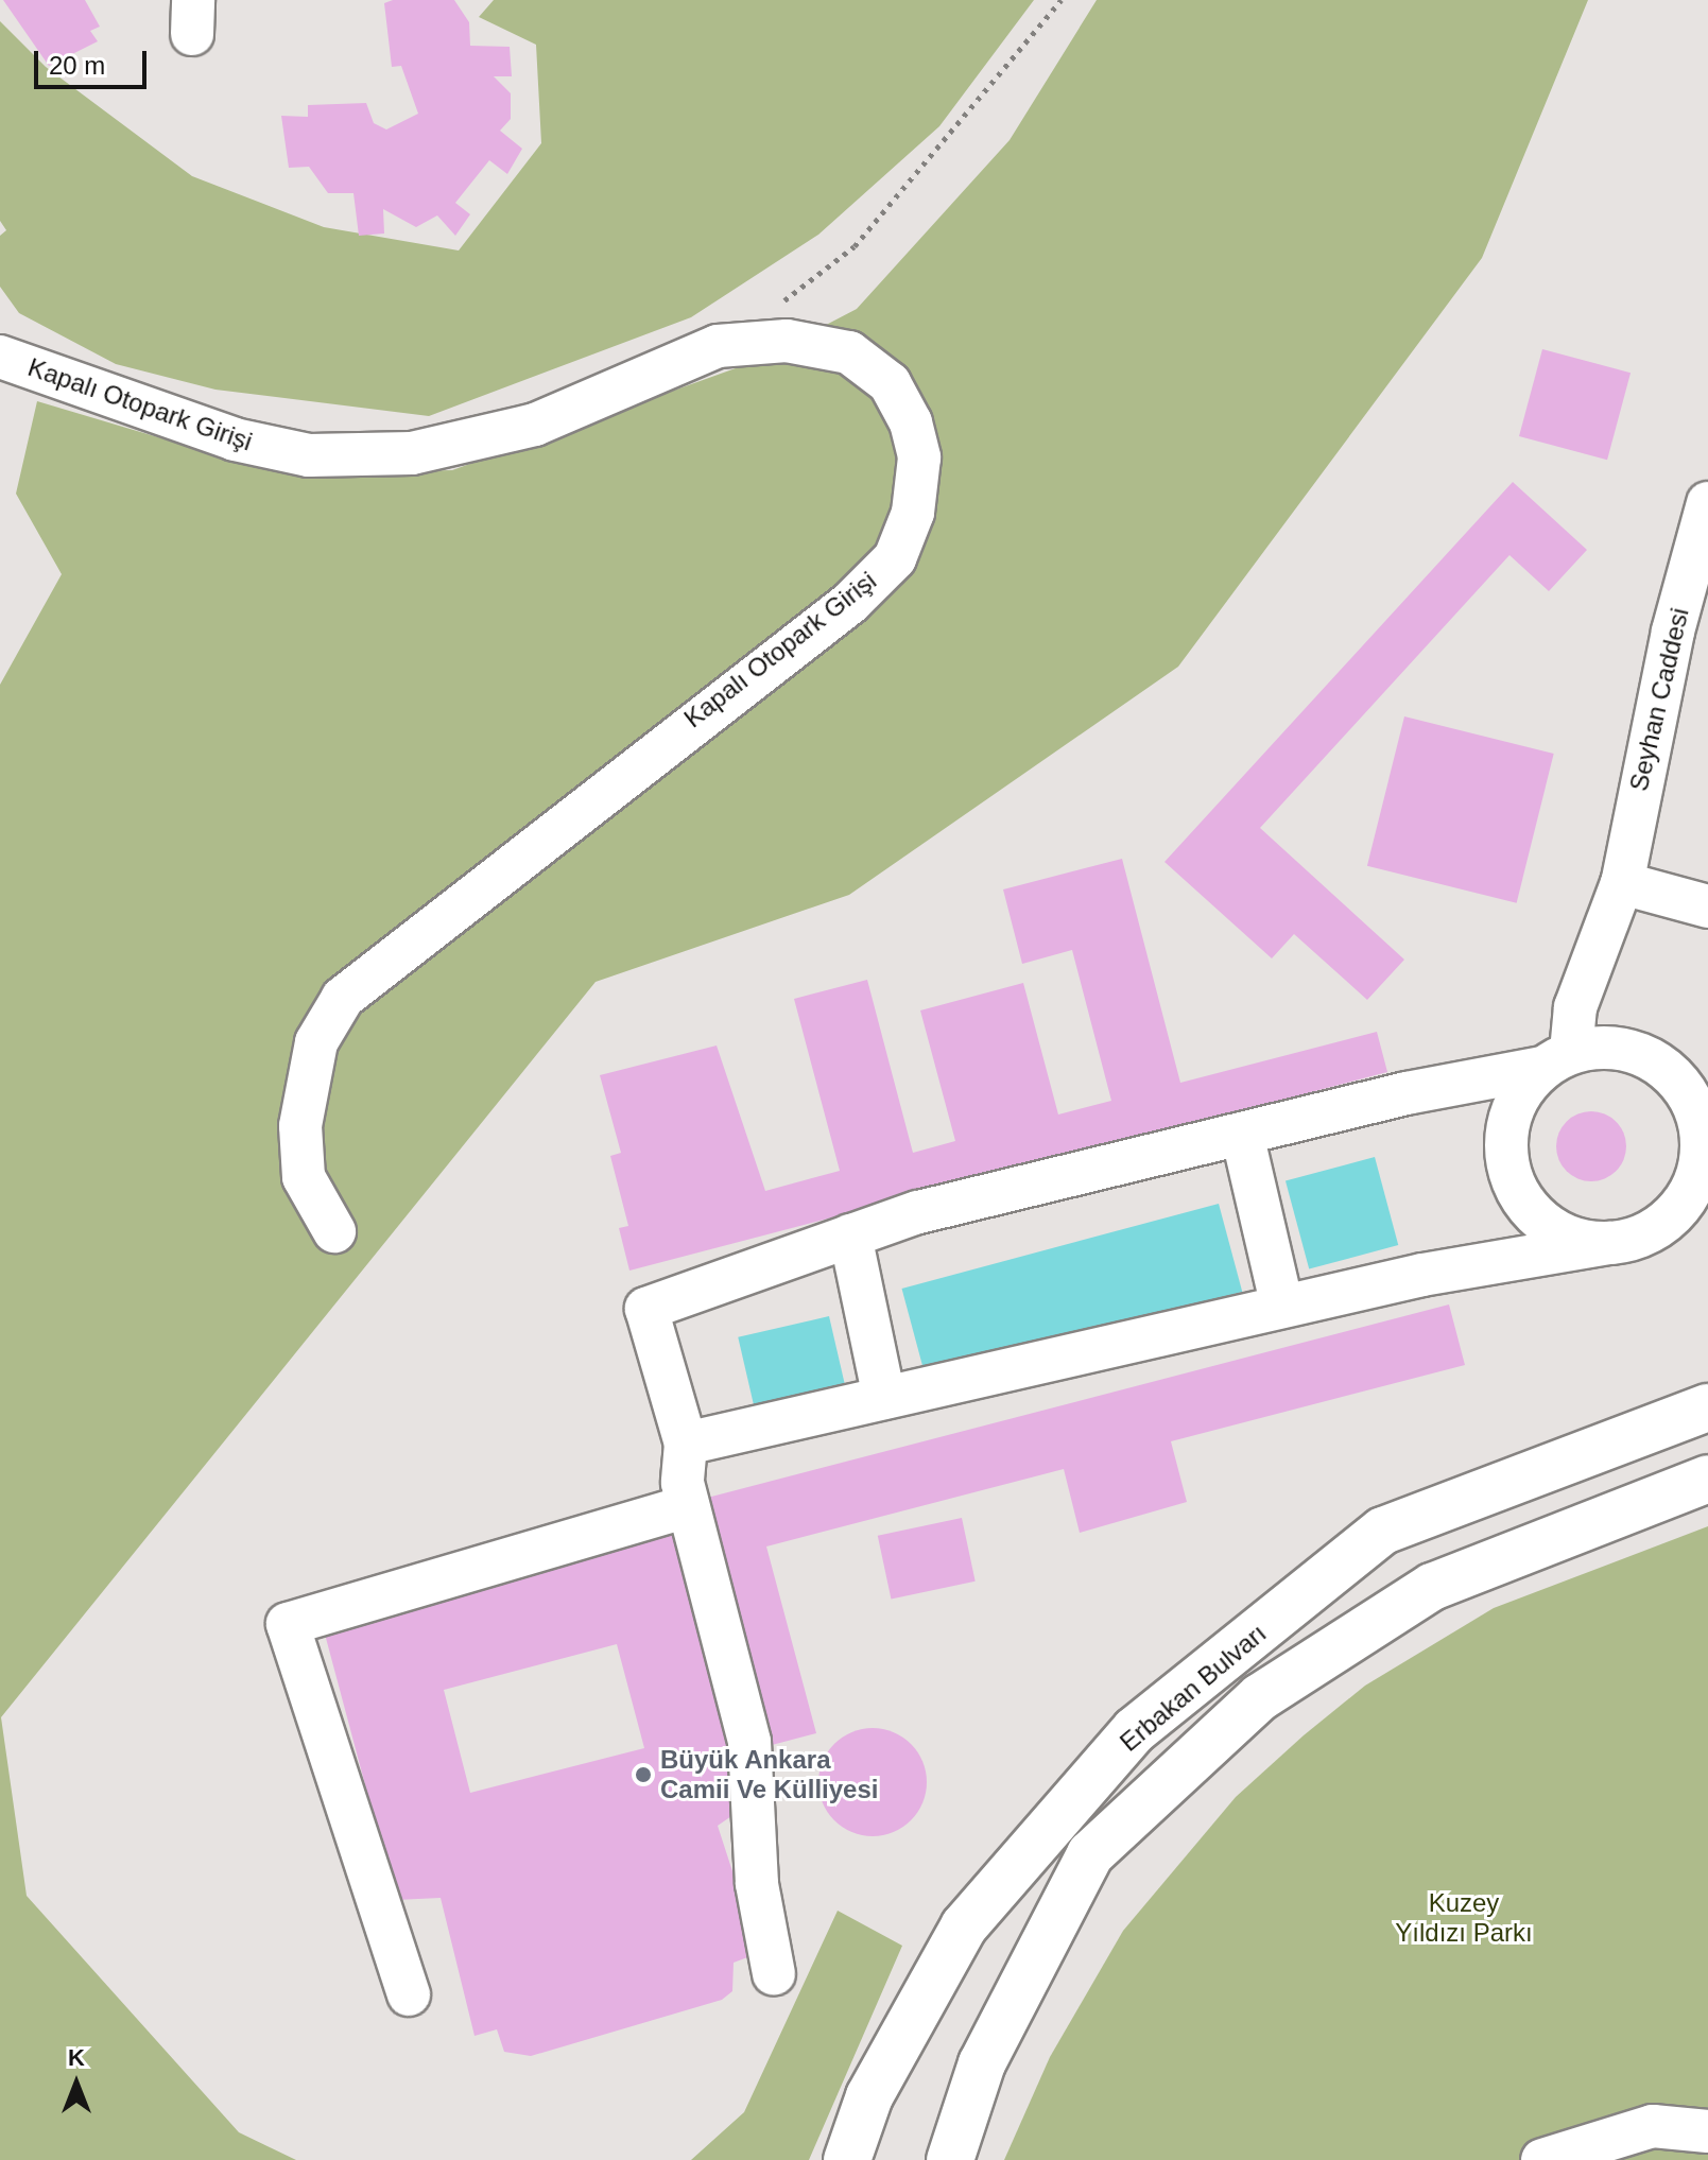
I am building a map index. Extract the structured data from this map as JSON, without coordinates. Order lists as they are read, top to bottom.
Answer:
{
  "streets": {
    "highway": ["Erbakan Bulvarı"],
    "street": ["Kapalı Otopark Girişi", "Seyhan Caddesi"]
  },
  "parks": ["Kuzey Yıldızı Parkı"],
  "places": ["Büyük Ankara Camii Ve Külliyesi"],
  "scale_bar": "20 m",
  "north": "top"
}
